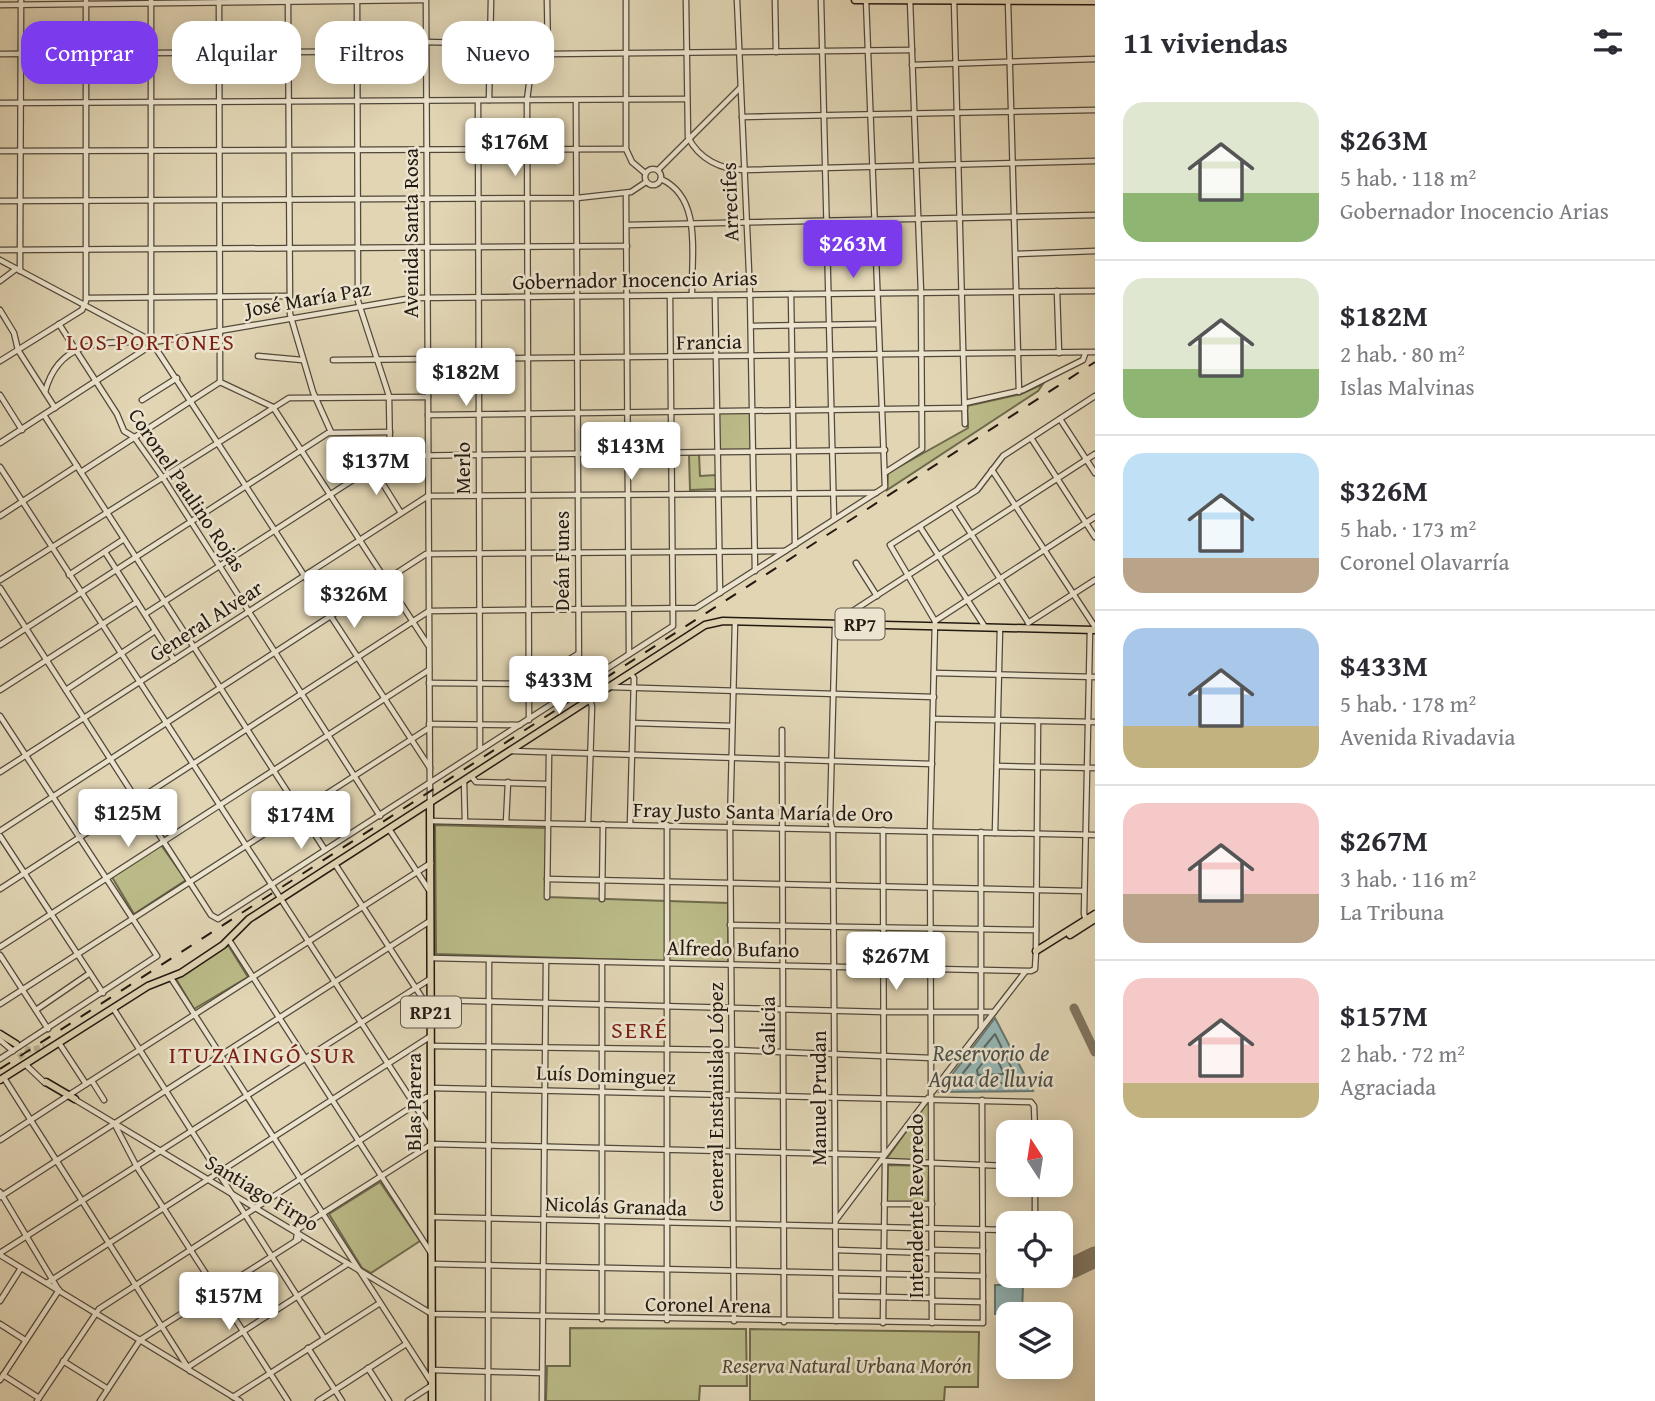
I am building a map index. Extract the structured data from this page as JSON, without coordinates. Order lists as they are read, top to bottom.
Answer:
{
  "streets": {
    "main road": ["RP7", "RP21", "Blas Parera"],
    "street": [
      "Arrecifes",
      "Avenida Santa Rosa",
      "Gobernador Inocencio Arias",
      "José María Paz",
      "Francia",
      "Merlo",
      "Coronel Paulino Rojas",
      "Deán Funes",
      "General Alvear",
      "Fray Justo Santa María de Oro",
      "Alfredo Bufano",
      "Galicia",
      "Luís Dominguez",
      "General Enstanislao López",
      "Manuel Prudan",
      "Santiago Firpo",
      "Nicolás Granada",
      "Intendente Revoredo",
      "Coronel Arena"
    ]
  },
  "crossings": [
    ["Arrecifes", "Gobernador Inocencio Arias"],
    ["Arrecifes", "Francia"],
    ["Avenida Santa Rosa", "Gobernador Inocencio Arias"],
    ["Avenida Santa Rosa", "José María Paz"],
    ["Avenida Santa Rosa", "Francia"],
    ["Avenida Santa Rosa", "General Alvear"],
    ["Avenida Santa Rosa", "RP7"],
    ["Avenida Santa Rosa", "Blas Parera"],
    ["Gobernador Inocencio Arias", "José María Paz"],
    ["Gobernador Inocencio Arias", "Merlo"],
    ["Gobernador Inocencio Arias", "Deán Funes"],
    ["Francia", "Merlo"],
    ["Francia", "Deán Funes"],
    ["Coronel Paulino Rojas", "General Alvear"],
    ["RP7", "General Enstanislao López"],
    ["RP7", "Manuel Prudan"],
    ["RP7", "Blas Parera"],
    ["RP7", "Intendente Revoredo"],
    ["Fray Justo Santa María de Oro", "Galicia"],
    ["Fray Justo Santa María de Oro", "General Enstanislao López"],
    ["Fray Justo Santa María de Oro", "Manuel Prudan"],
    ["Fray Justo Santa María de Oro", "Blas Parera"],
    ["Fray Justo Santa María de Oro", "Intendente Revoredo"],
    ["Alfredo Bufano", "Galicia"],
    ["Alfredo Bufano", "General Enstanislao López"],
    ["Alfredo Bufano", "Manuel Prudan"],
    ["Alfredo Bufano", "Blas Parera"],
    ["Alfredo Bufano", "Intendente Revoredo"],
    ["Galicia", "Luís Dominguez"],
    ["Galicia", "Nicolás Granada"],
    ["Galicia", "Coronel Arena"],
    ["Luís Dominguez", "General Enstanislao López"],
    ["Luís Dominguez", "Manuel Prudan"],
    ["Luís Dominguez", "Blas Parera"],
    ["Luís Dominguez", "Intendente Revoredo"],
    ["General Enstanislao López", "Nicolás Granada"],
    ["General Enstanislao López", "Coronel Arena"],
    ["Manuel Prudan", "Nicolás Granada"],
    ["Manuel Prudan", "Coronel Arena"],
    ["Blas Parera", "Santiago Firpo"],
    ["Blas Parera", "Nicolás Granada"],
    ["Blas Parera", "Coronel Arena"],
    ["Santiago Firpo", "Coronel Arena"],
    ["Nicolás Granada", "Intendente Revoredo"],
    ["Intendente Revoredo", "Coronel Arena"]
  ],
  "districts": ["LOS PORTONES", "SERÉ", "ITUZAINGÓ SUR"],
  "water": ["Reservorio de Agua de lluvia"],
  "parks": ["Reserva Natural Urbana Morón"],
  "north": "top",
  "page": {
    "heading": "11 viviendas",
    "chip": [
      "Comprar",
      "Alquilar",
      "Filtros",
      "Nuevo"
    ],
    "list": [
      {
        "name": "$263M",
        "note": "5 hab. · 118 m² · Gobernador Inocencio Arias"
      },
      {
        "name": "$182M",
        "note": "2 hab. · 80 m² · Islas Malvinas"
      },
      {
        "name": "$326M",
        "note": "5 hab. · 173 m² · Coronel Olavarría"
      },
      {
        "name": "$433M",
        "note": "5 hab. · 178 m² · Avenida Rivadavia"
      },
      {
        "name": "$267M",
        "note": "3 hab. · 116 m² · La Tribuna"
      },
      {
        "name": "$157M",
        "note": "2 hab. · 72 m² · Agraciada"
      }
    ],
    "price": [
      "$176M",
      "$263M",
      "$182M",
      "$143M",
      "$137M",
      "$326M",
      "$433M",
      "$125M",
      "$174M",
      "$267M",
      "$157M"
    ]
  }
}
